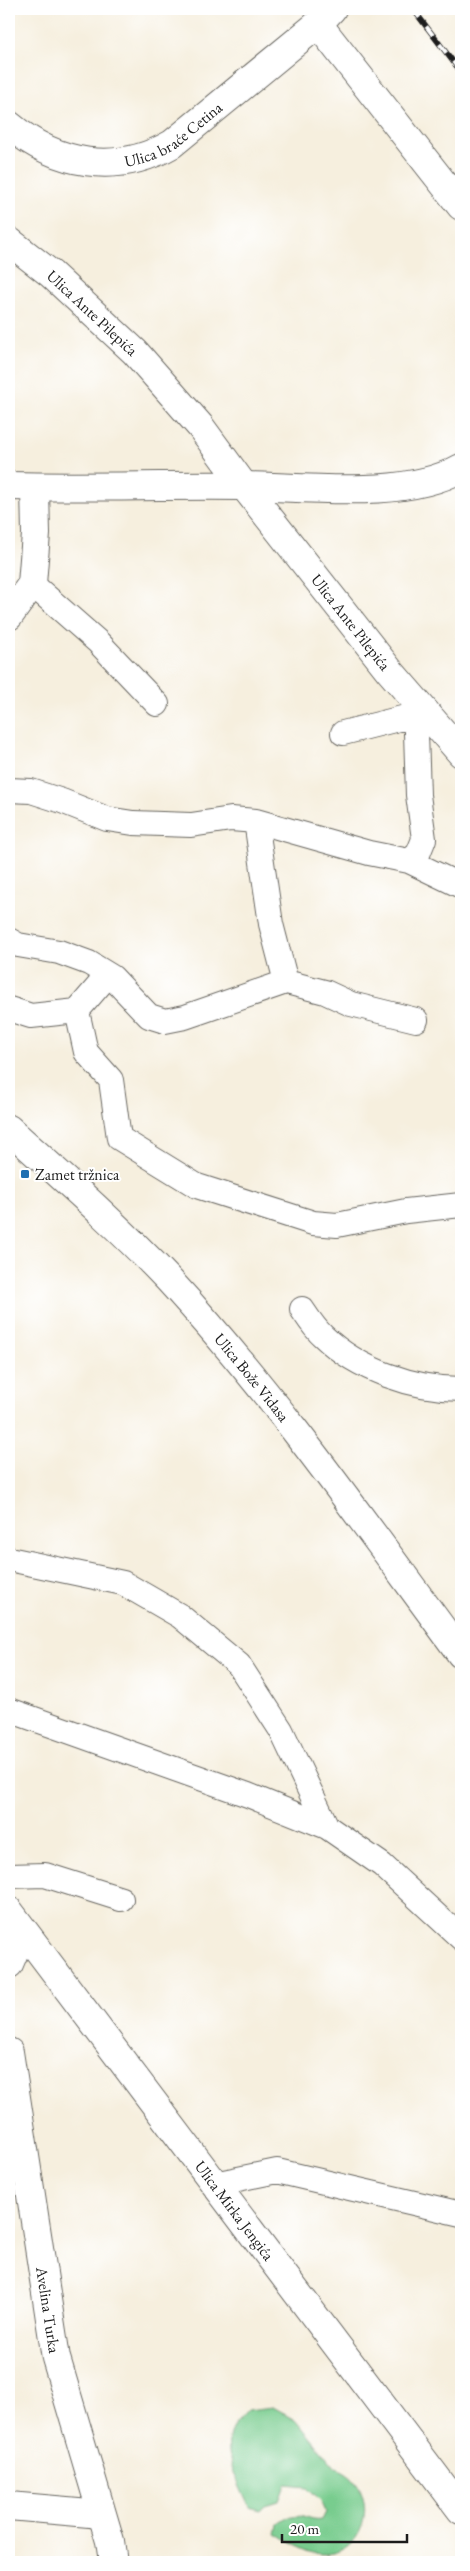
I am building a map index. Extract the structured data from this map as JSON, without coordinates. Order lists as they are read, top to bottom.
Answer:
{
  "streets": {
    "street": [
      "Ulica braće Cetina",
      "Ulica Ante Pilepića",
      "Ulica Bože Vidasa",
      "Ulica Mirka Jengića",
      "Avelina Turka"
    ]
  },
  "places": {
    "transit": ["Zamet tržnica"]
  },
  "scale_bar": "20 m"
}
